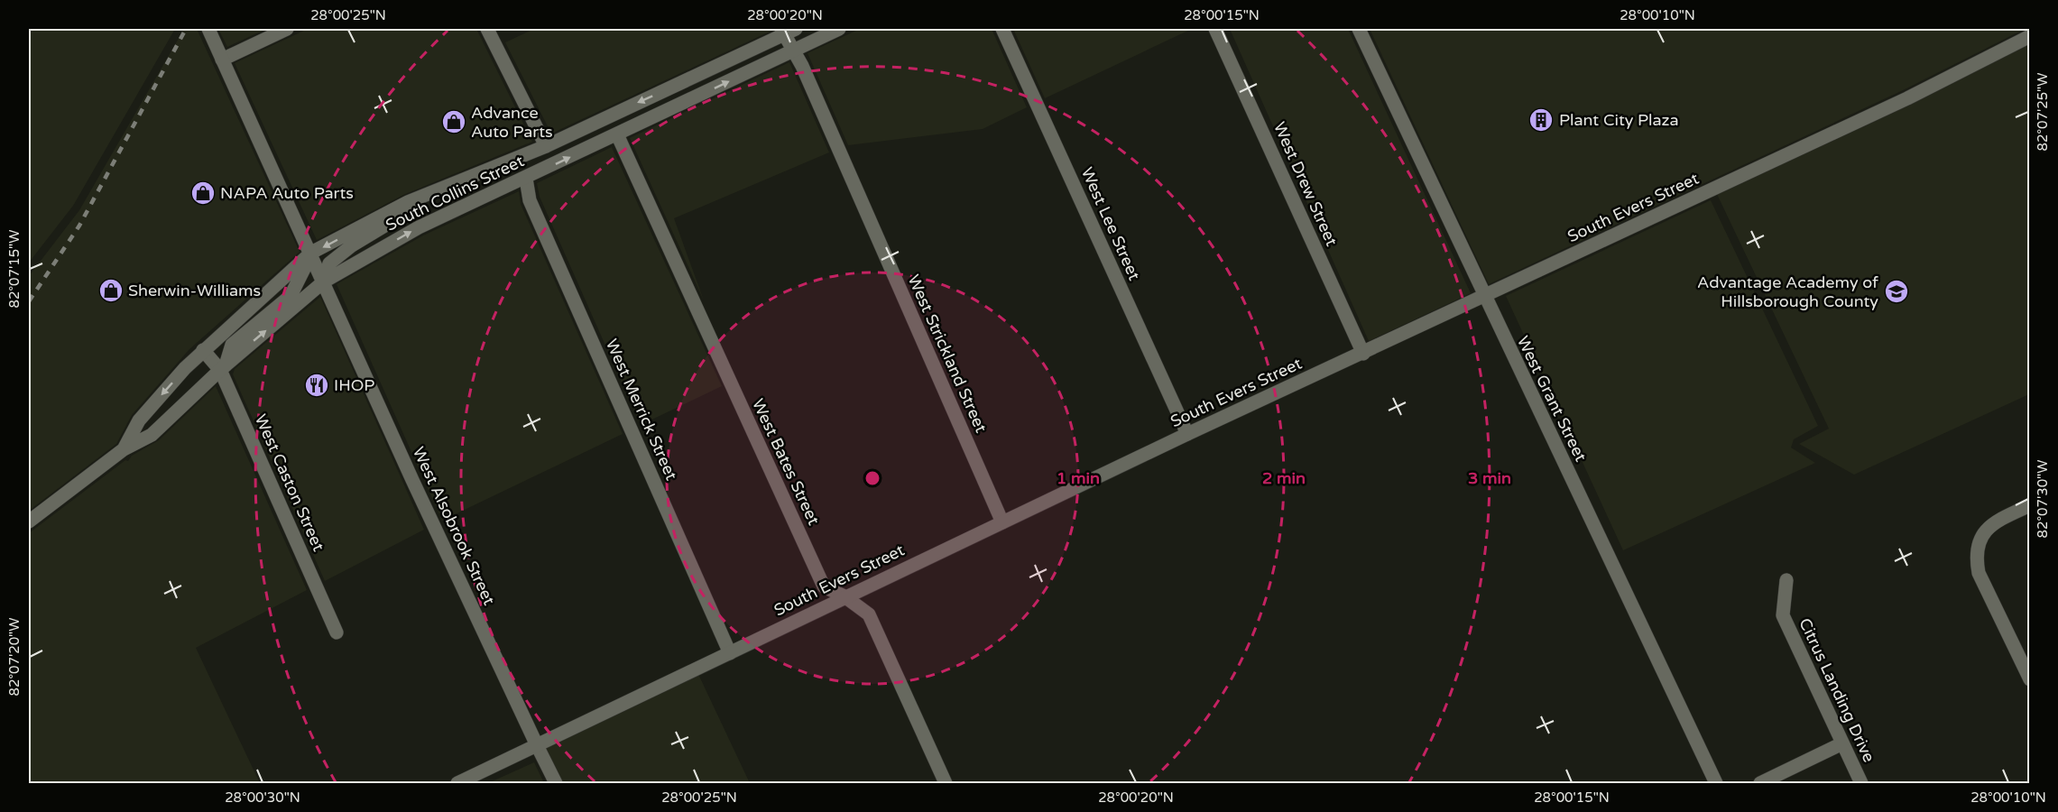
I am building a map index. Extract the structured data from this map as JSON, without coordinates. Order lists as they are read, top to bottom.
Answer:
{
  "streets": {
    "street": [
      "West Drew Street",
      "South Collins Street",
      "South Evers Street",
      "West Lee Street",
      "West Strickland Street",
      "West Grant Street",
      "West Merrick Street",
      "West Bates Street",
      "West Caston Street",
      "West Alsobrook Street",
      "Citrus Landing Drive"
    ]
  },
  "crossings": [
    ["West Drew Street", "South Evers Street"],
    ["South Collins Street", "West Strickland Street"],
    ["South Collins Street", "West Merrick Street"],
    ["South Collins Street", "West Bates Street"],
    ["South Collins Street", "West Caston Street"],
    ["South Collins Street", "West Alsobrook Street"],
    ["South Evers Street", "West Lee Street"],
    ["South Evers Street", "West Strickland Street"],
    ["South Evers Street", "West Grant Street"],
    ["South Evers Street", "West Merrick Street"],
    ["South Evers Street", "West Bates Street"],
    ["South Evers Street", "West Alsobrook Street"]
  ],
  "places": {
    "building": ["Plant City Plaza"],
    "shop": ["Advance Auto Parts", "NAPA Auto Parts", "Sherwin-Williams"],
    "school or university": ["Advantage Academy of Hillsborough County"],
    "restaurant": ["IHOP"]
  },
  "coordinates": [
    "28°00'25\"N",
    "28°00'20\"N",
    "28°00'15\"N",
    "28°00'10\"N",
    "82°07'25\"W",
    "82°07'15\"W",
    "82°07'30\"W",
    "82°07'20\"W",
    "28°00'30\"N"
  ],
  "rings": ["1 min", "2 min", "3 min"]
}
